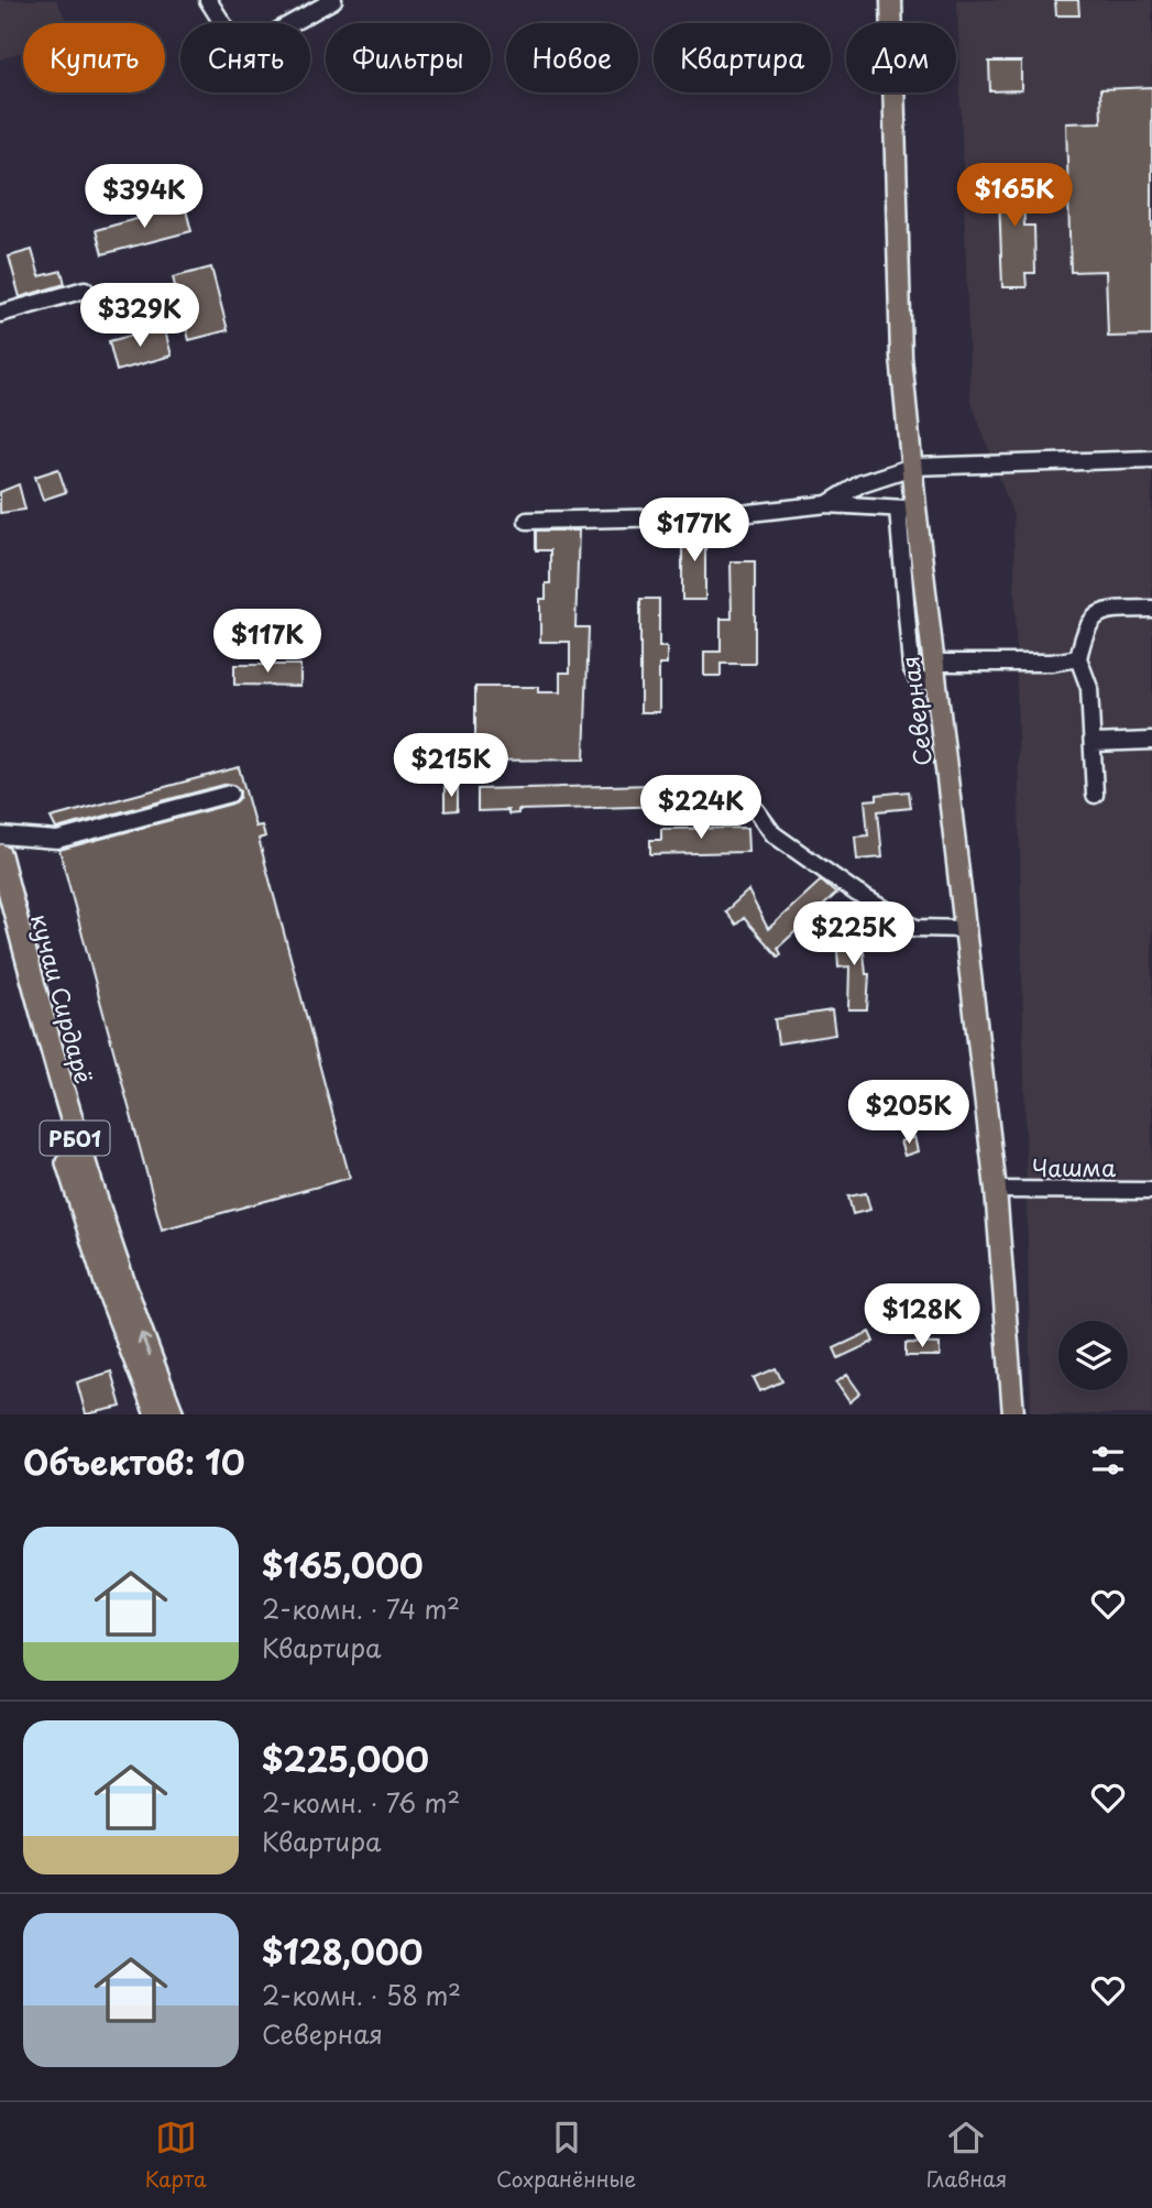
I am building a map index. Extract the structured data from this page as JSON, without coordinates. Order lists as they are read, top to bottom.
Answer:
{
  "streets": {
    "highway": ["кучаи Сирдарё", "РБ01"],
    "main road": ["Северная"],
    "street": ["Чашма"]
  },
  "crossings": [
    ["Северная", "Чашма"]
  ],
  "page": {
    "chip": [
      "Купить",
      "Снять",
      "Фильтры",
      "Новое",
      "Квартира",
      "Дом"
    ],
    "price": [
      "$165K",
      "$394K",
      "$329K",
      "$177K",
      "$117K",
      "$215K",
      "$224K",
      "$225K",
      "$205K",
      "$128K"
    ],
    "heading": "Объектов: 10",
    "list": [
      {
        "name": "$165,000",
        "note": "2-комн. · 74 m² · Квартира"
      },
      {
        "name": "$225,000",
        "note": "2-комн. · 76 m² · Квартира"
      },
      {
        "name": "$128,000",
        "note": "2-комн. · 58 m² · Северная"
      }
    ],
    "tabs": ["Карта", "Сохранённые", "Главная"]
  }
}
